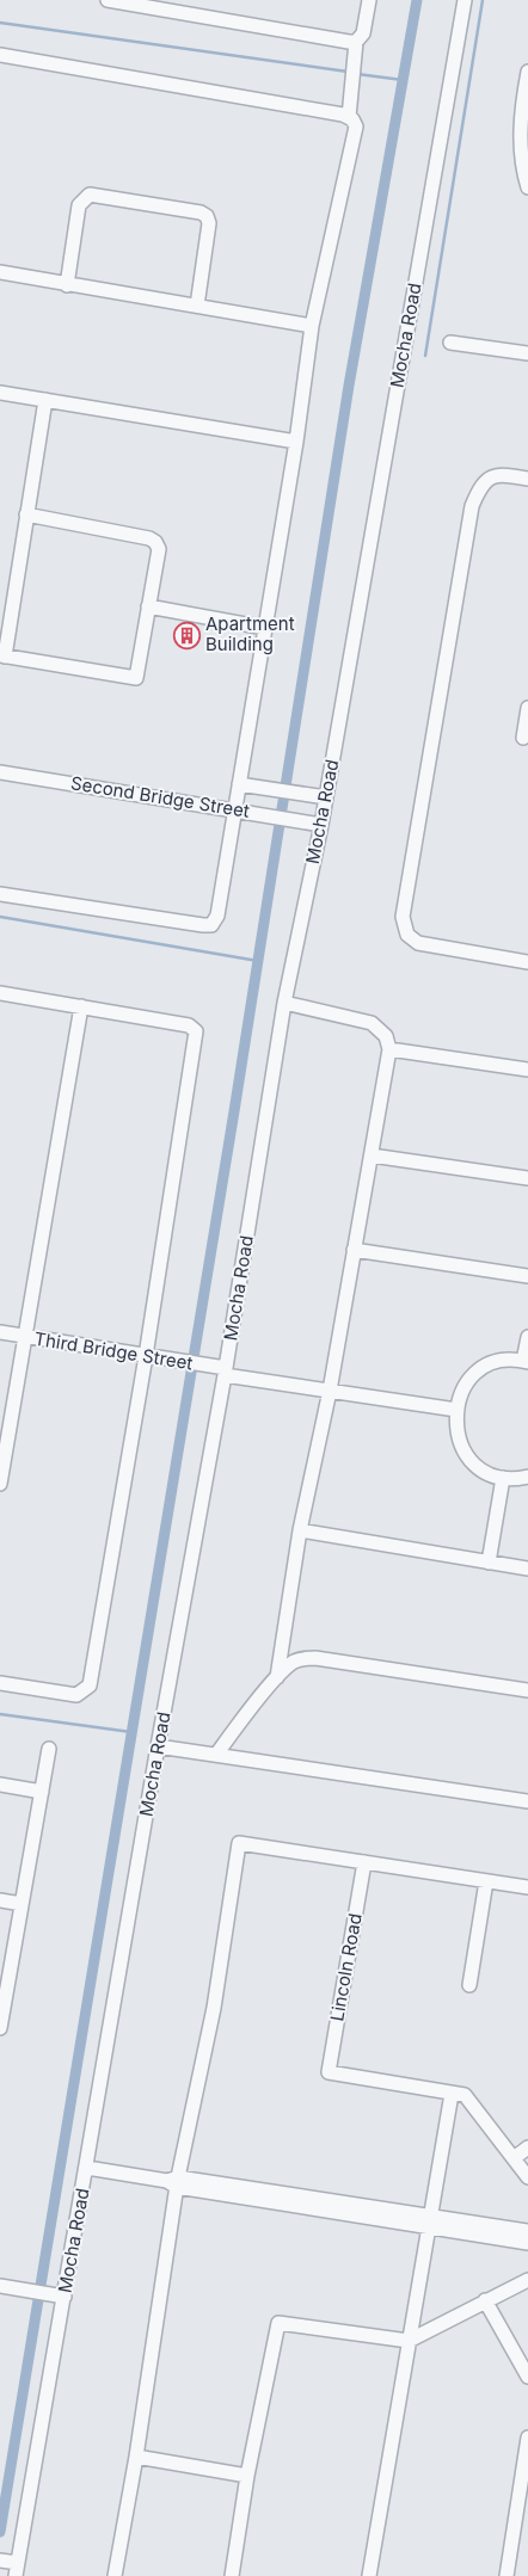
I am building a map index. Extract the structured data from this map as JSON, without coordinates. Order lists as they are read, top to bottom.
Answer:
{
  "streets": {
    "street": [
      "Mocha Road",
      "Second Bridge Street",
      "Third Bridge Street",
      "Lincoln Road"
    ]
  },
  "crossings": [
    ["Mocha Road", "Second Bridge Street"],
    ["Mocha Road", "Third Bridge Street"]
  ],
  "places": {
    "building": ["Apartment Building"]
  }
}
